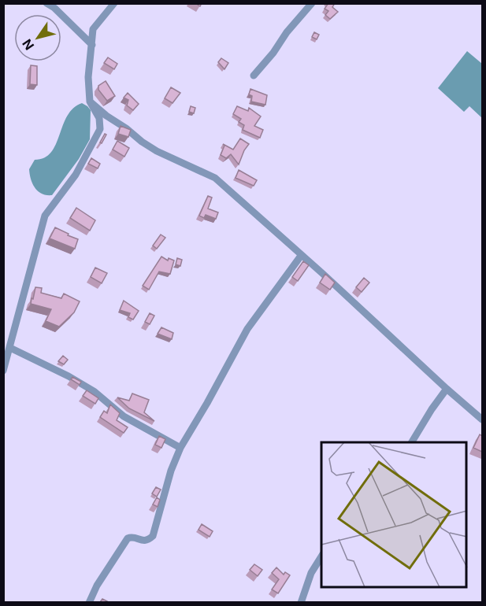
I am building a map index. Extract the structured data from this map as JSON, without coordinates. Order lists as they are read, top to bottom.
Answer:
{
  "north": "bottom left"
}
